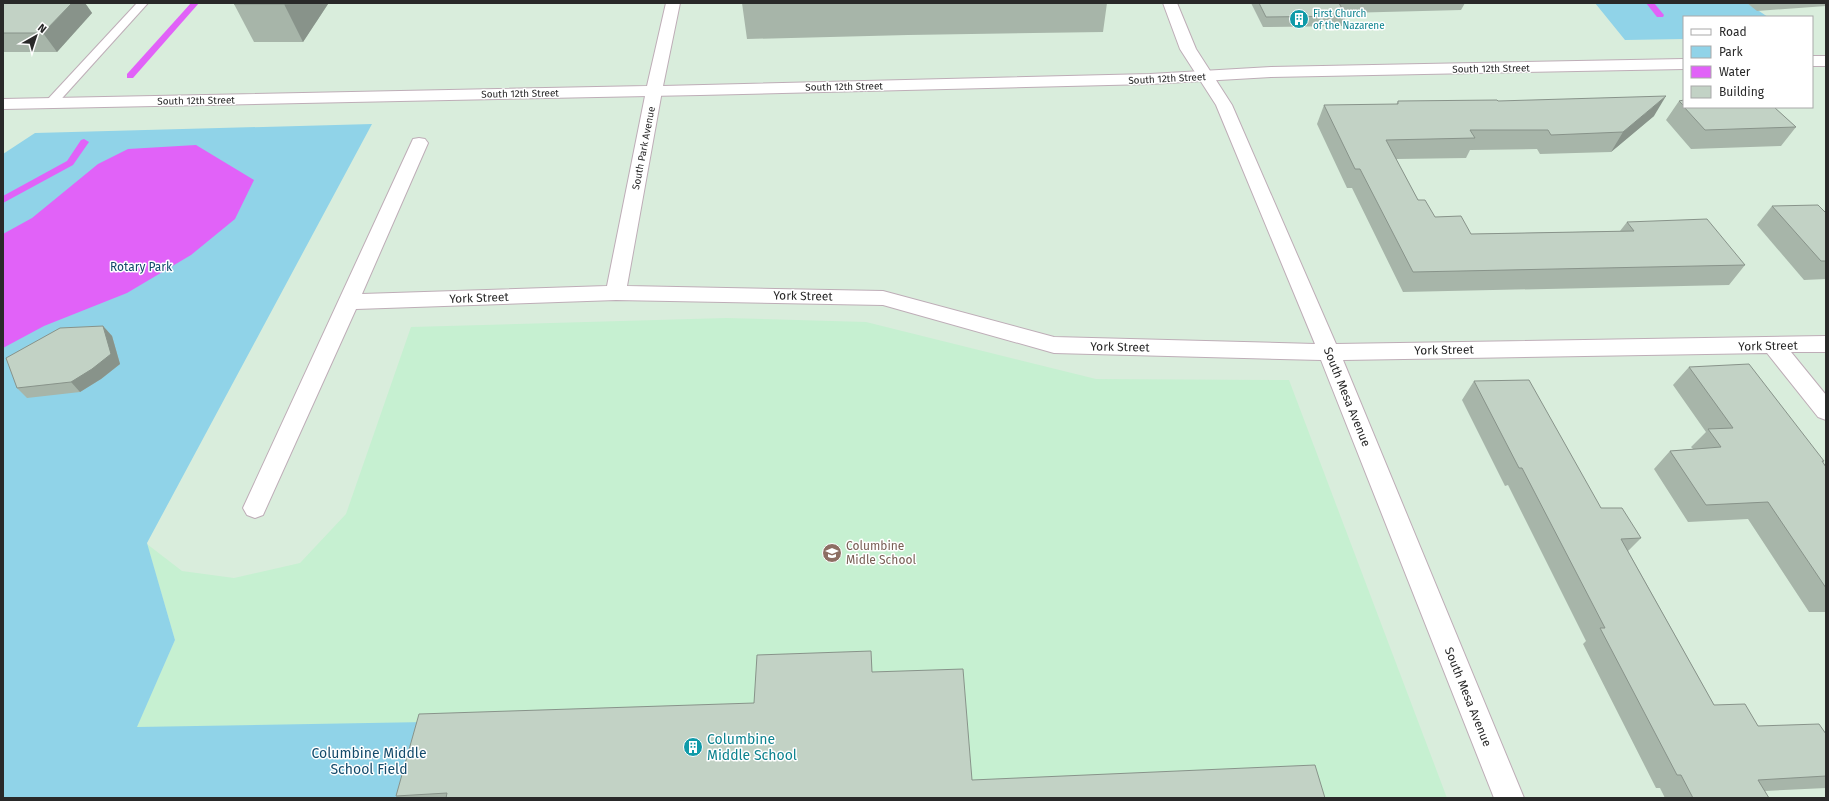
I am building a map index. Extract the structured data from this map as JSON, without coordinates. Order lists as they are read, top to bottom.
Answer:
{
  "streets": {
    "street": [
      "South 12th Street",
      "South Park Avenue",
      "York Street",
      "South Mesa Avenue"
    ]
  },
  "crossings": [
    ["South 12th Street", "South Park Avenue"],
    ["South 12th Street", "South Mesa Avenue"],
    ["South Park Avenue", "York Street"],
    ["York Street", "South Mesa Avenue"]
  ],
  "parks": ["Rotary Park", "Columbine Middle School Field"],
  "places": {
    "building": ["First Church of the Nazarene", "Columbine Middle School"],
    "school or university": ["Columbine Midle School"]
  },
  "legend": [
    "Road",
    "Park",
    "Water",
    "Building"
  ],
  "north": "top right"
}
